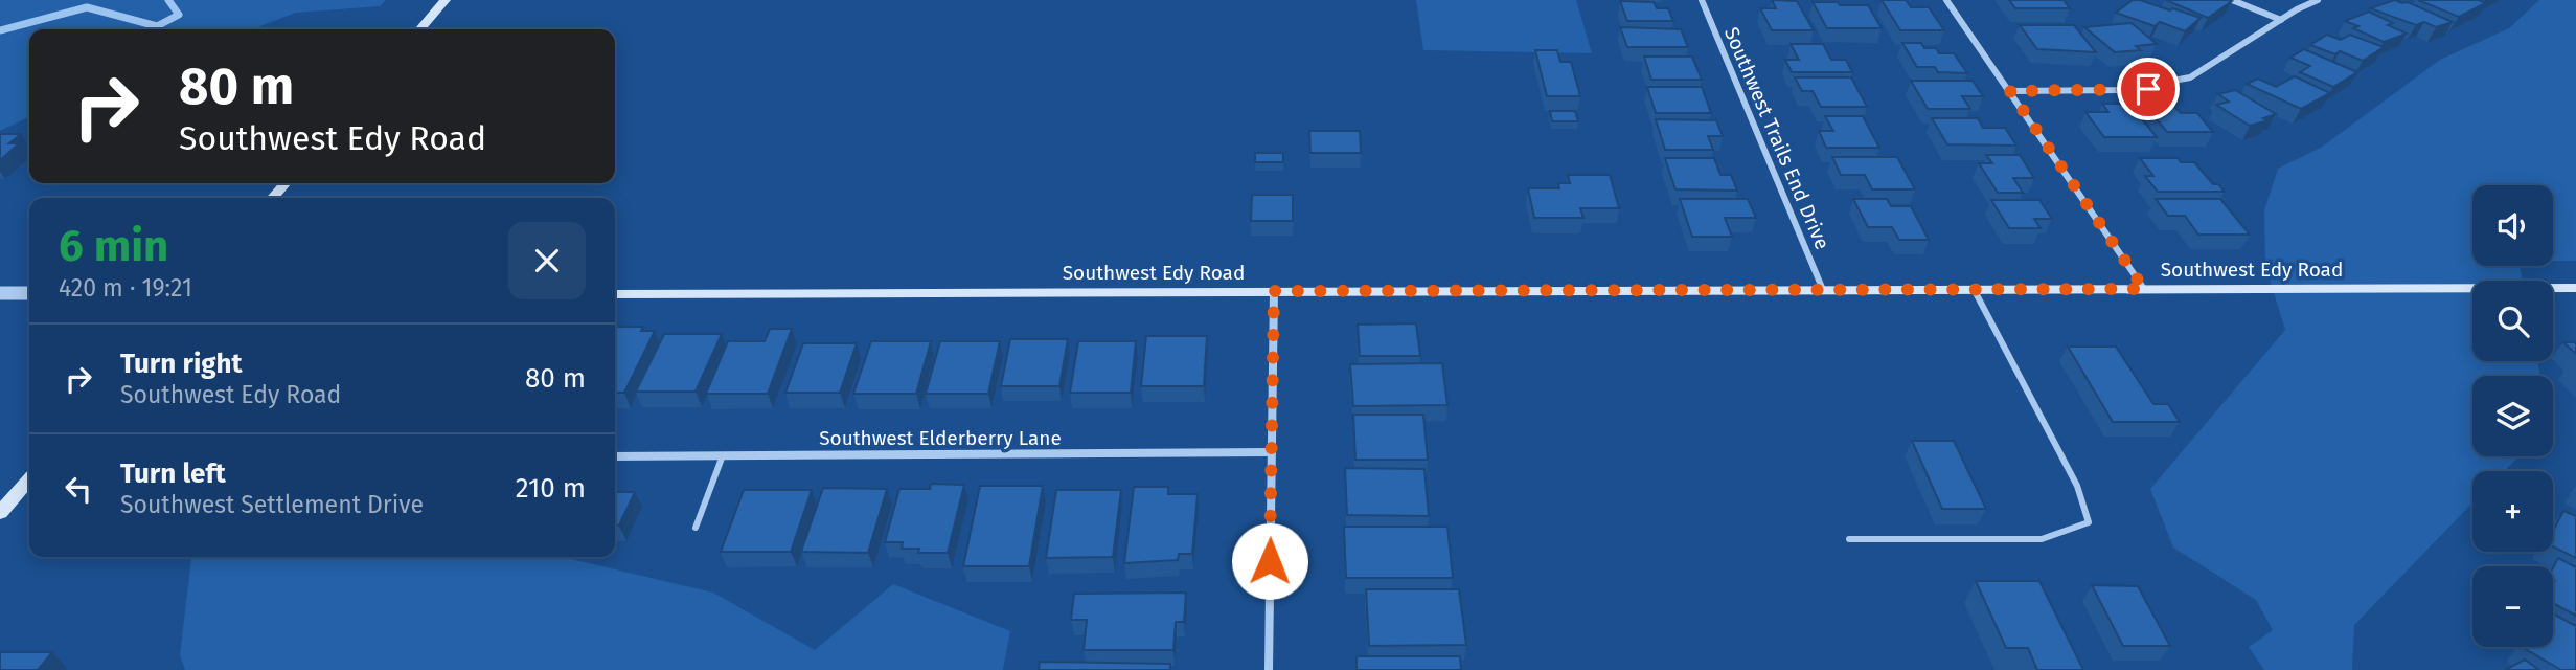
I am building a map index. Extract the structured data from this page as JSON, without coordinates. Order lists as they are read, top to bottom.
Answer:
{
  "streets": {
    "main road": ["Southwest Edy Road"],
    "street": ["Southwest Trails End Drive", "Southwest Elderberry Lane"]
  },
  "crossings": [
    ["Southwest Trails End Drive", "Southwest Edy Road"]
  ],
  "page": {
    "turn": ["80 m", "Southwest Edy Road"],
    "map_buttons": ["+", "−"],
    "heading": ["6 min", "420 m · 19:21"],
    "list": [
      {
        "name": "Turn right",
        "note": "Southwest Edy Road",
        "value": "80 m"
      },
      {
        "name": "Turn left",
        "note": "Southwest Settlement Drive",
        "value": "210 m"
      }
    ]
  }
}
